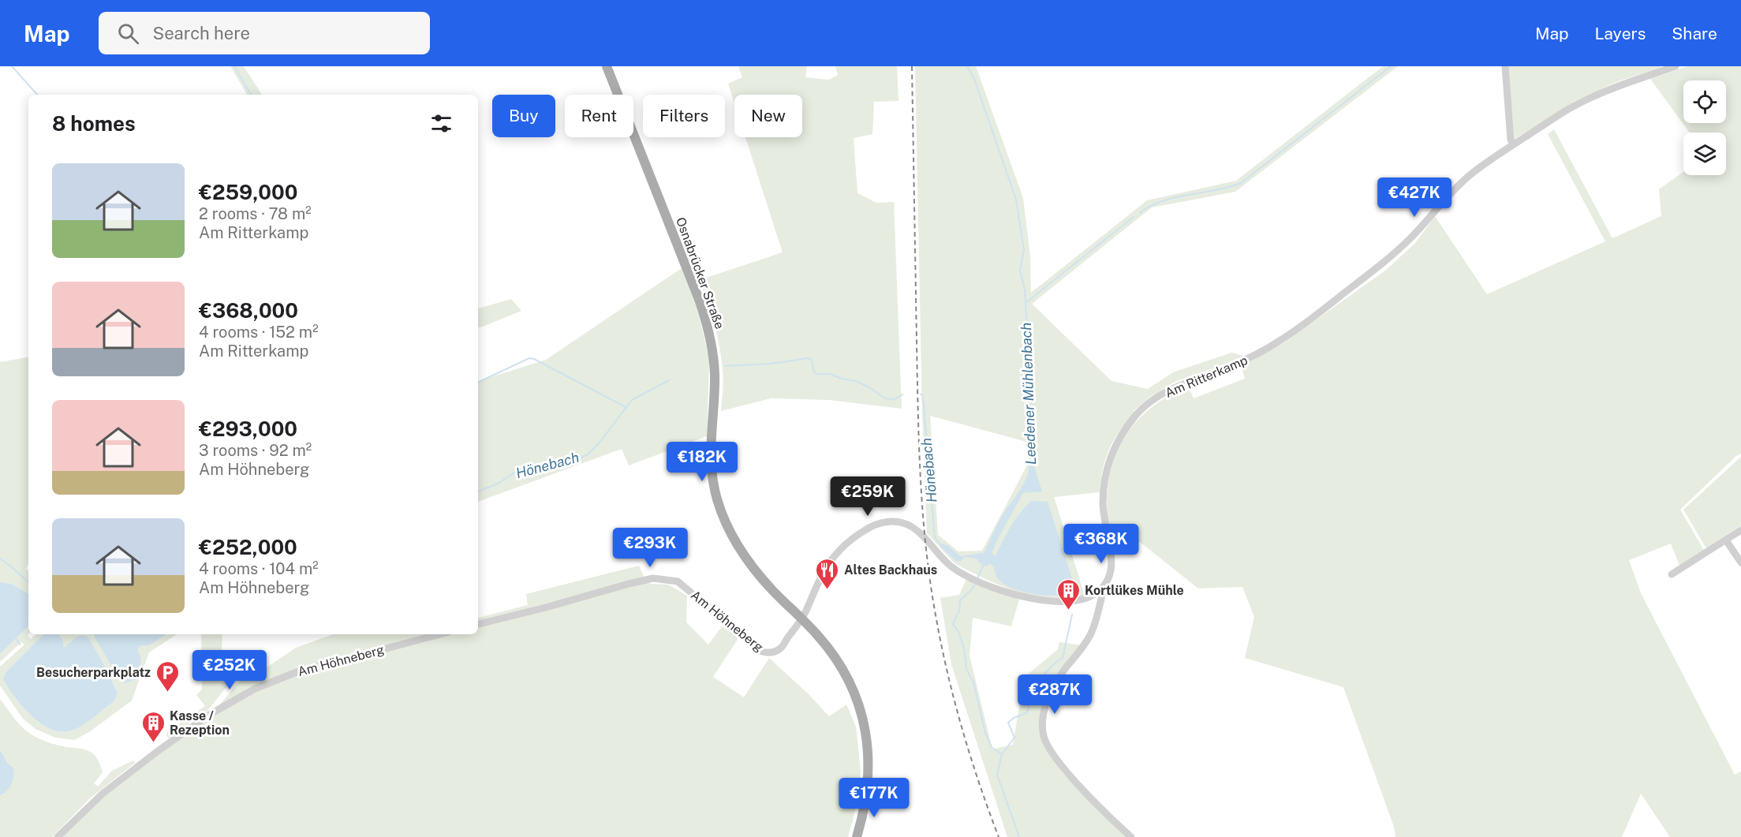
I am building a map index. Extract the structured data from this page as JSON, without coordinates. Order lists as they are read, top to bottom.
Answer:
{
  "streets": {
    "main road": ["Osnabrücker Straße"],
    "street": ["Am Ritterkamp", "Am Höhneberg"]
  },
  "crossings": [
    ["Osnabrücker Straße", "Am Höhneberg"]
  ],
  "water": ["Leedener Mühlenbach", "Hönebach"],
  "places": {
    "restaurant": ["Altes Backhaus"],
    "building": ["Kortlükes Mühle", "Kasse / Rezeption"],
    "parking": ["Besucherparkplatz"]
  },
  "page": {
    "header": "Map",
    "search": "Search here",
    "nav": ["Map", "Layers", "Share"],
    "chip": [
      "Buy",
      "Rent",
      "Filters",
      "New"
    ],
    "heading": "8 homes",
    "list": [
      {
        "name": "€259,000",
        "note": "2 rooms · 78 m² · Am Ritterkamp"
      },
      {
        "name": "€368,000",
        "note": "4 rooms · 152 m² · Am Ritterkamp"
      },
      {
        "name": "€293,000",
        "note": "3 rooms · 92 m² · Am Höhneberg"
      },
      {
        "name": "€252,000",
        "note": "4 rooms · 104 m² · Am Höhneberg"
      }
    ],
    "price": [
      "€427K",
      "€182K",
      "€259K",
      "€368K",
      "€293K",
      "€252K",
      "€287K",
      "€177K"
    ]
  }
}
